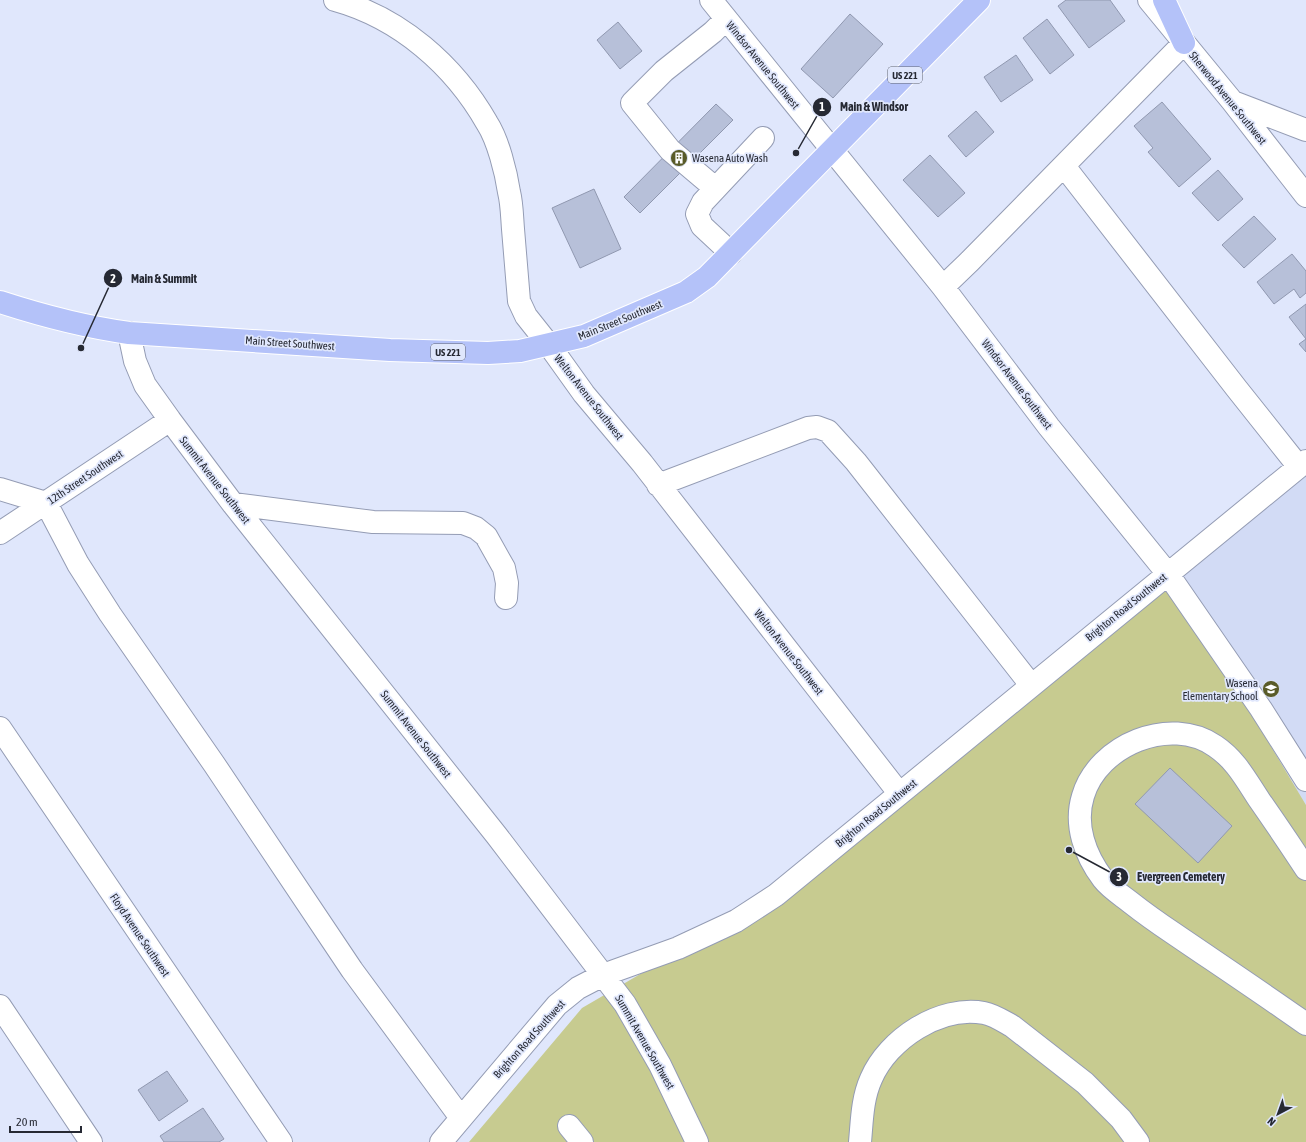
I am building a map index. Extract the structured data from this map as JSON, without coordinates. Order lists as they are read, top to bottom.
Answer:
{
  "streets": {
    "main road": ["US 221", "Main Street Southwest"],
    "street": [
      "Windsor Avenue Southwest",
      "Sherwood Avenue Southwest",
      "Welton Avenue Southwest",
      "12th Street Southwest",
      "Summit Avenue Southwest",
      "Brighton Road Southwest",
      "Floyd Avenue Southwest"
    ]
  },
  "crossings": [
    ["Windsor Avenue Southwest", "Main Street Southwest"],
    ["Windsor Avenue Southwest", "Brighton Road Southwest"],
    ["Main Street Southwest", "Welton Avenue Southwest"],
    ["Main Street Southwest", "Summit Avenue Southwest"],
    ["Welton Avenue Southwest", "Brighton Road Southwest"],
    ["12th Street Southwest", "Summit Avenue Southwest"],
    ["Summit Avenue Southwest", "Brighton Road Southwest"]
  ],
  "places": {
    "other": ["Main & Windsor", "Main & Summit", "Evergreen Cemetery"],
    "building": ["Wasena Auto Wash"],
    "school or university": ["Wasena Elementary School"]
  },
  "scale_bar": "20 m",
  "north": "bottom left"
}
